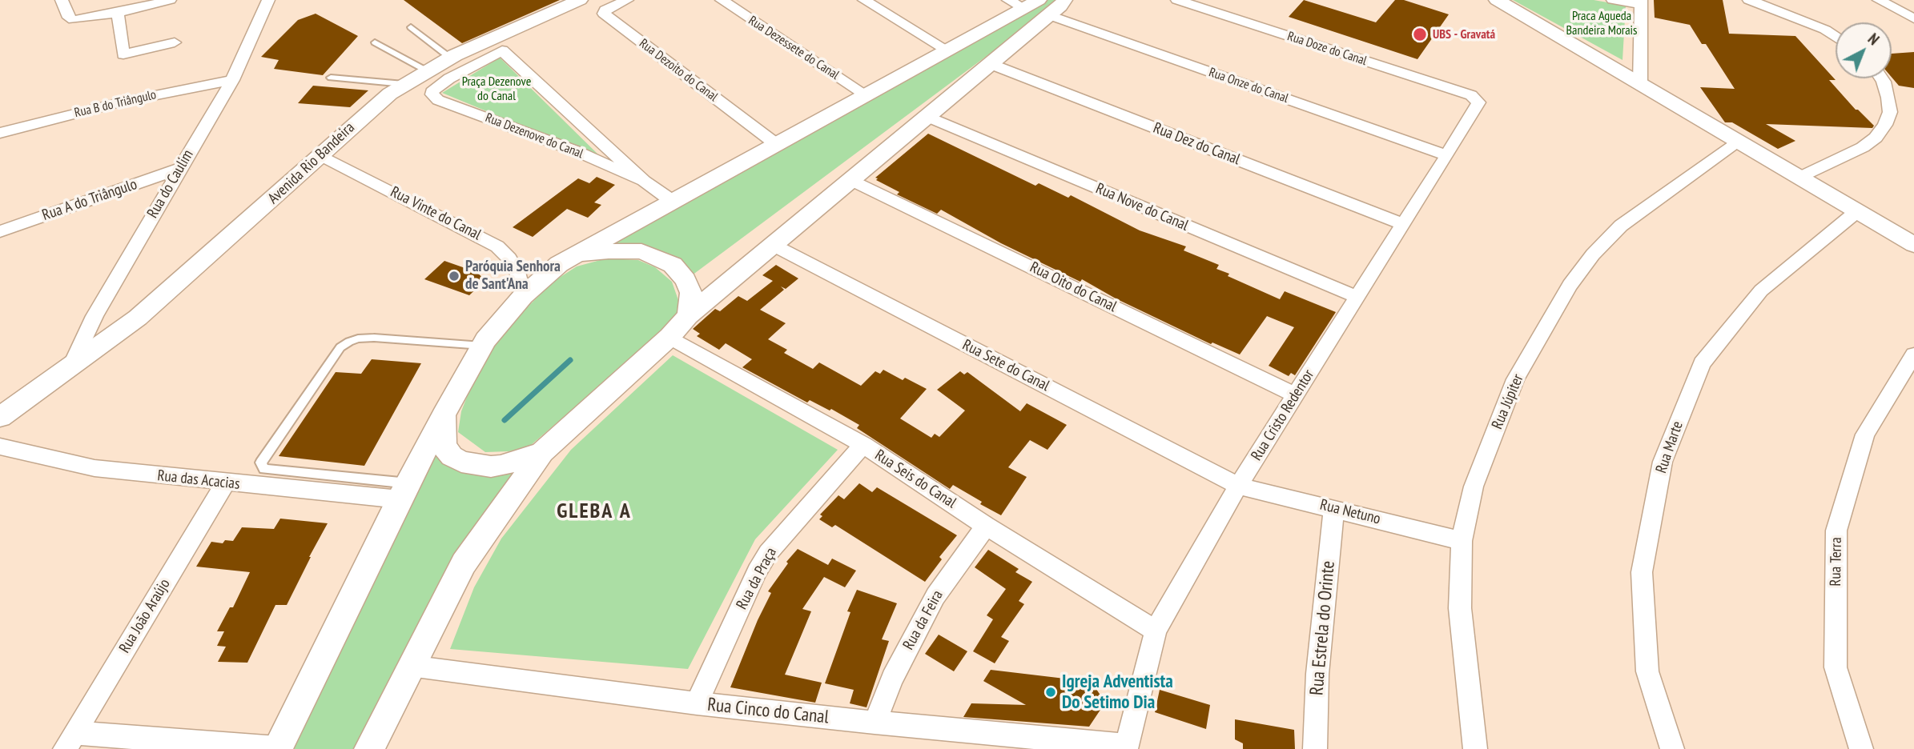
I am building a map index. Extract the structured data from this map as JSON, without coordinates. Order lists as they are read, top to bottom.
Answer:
{
  "streets": {
    "street": [
      "Rua Dezessete do Canal",
      "Rua Doze do Canal",
      "Rua Dezoito do Canal",
      "Rua Onze do Canal",
      "Rua B do Triângulo",
      "Rua Dezenove do Canal",
      "Rua Dez do Canal",
      "Avenida Rio Bandeira",
      "Rua do Caulim",
      "Rua A do Triângulo",
      "Rua Nove do Canal",
      "Rua Vinte do Canal",
      "Rua Oito do Canal",
      "Rua Sete do Canal",
      "Rua Júpiter",
      "Rua Cristo Redentor",
      "Rua Marte",
      "Rua Seis do Canal",
      "Rua das Acacias",
      "Rua Netuno",
      "Rua Terra",
      "Rua da Praça",
      "Rua João Araújo",
      "Rua da Feira",
      "Rua Estrela do Orinte",
      "Rua Cinco do Canal"
    ]
  },
  "crossings": [
    ["Rua Doze do Canal", "Rua Cristo Redentor"],
    ["Rua Onze do Canal", "Rua Cristo Redentor"],
    ["Rua B do Triângulo", "Rua do Caulim"],
    ["Rua Dez do Canal", "Rua Cristo Redentor"],
    ["Avenida Rio Bandeira", "Rua do Caulim"],
    ["Avenida Rio Bandeira", "Rua Vinte do Canal"],
    ["Rua do Caulim", "Rua A do Triângulo"],
    ["Rua Nove do Canal", "Rua Cristo Redentor"],
    ["Rua Oito do Canal", "Rua Cristo Redentor"],
    ["Rua Sete do Canal", "Rua Cristo Redentor"],
    ["Rua Sete do Canal", "Rua Netuno"],
    ["Rua Júpiter", "Rua Netuno"],
    ["Rua Cristo Redentor", "Rua Seis do Canal"],
    ["Rua Cristo Redentor", "Rua Netuno"],
    ["Rua Cristo Redentor", "Rua Cinco do Canal"],
    ["Rua Seis do Canal", "Rua da Praça"],
    ["Rua Seis do Canal", "Rua da Feira"],
    ["Rua das Acacias", "Rua João Araújo"],
    ["Rua Netuno", "Rua Estrela do Orinte"],
    ["Rua da Praça", "Rua Cinco do Canal"],
    ["Rua da Feira", "Rua Cinco do Canal"]
  ],
  "districts": ["GLEBA A"],
  "parks": ["Praca Agueda Bandeira Morais", "Praça Dezenove do Canal"],
  "places": ["UBS - Gravatá", "Paróquia Senhora de Sant'Ana", "Igreja Adventista Do Setimo Dia"],
  "north": "top right"
}
